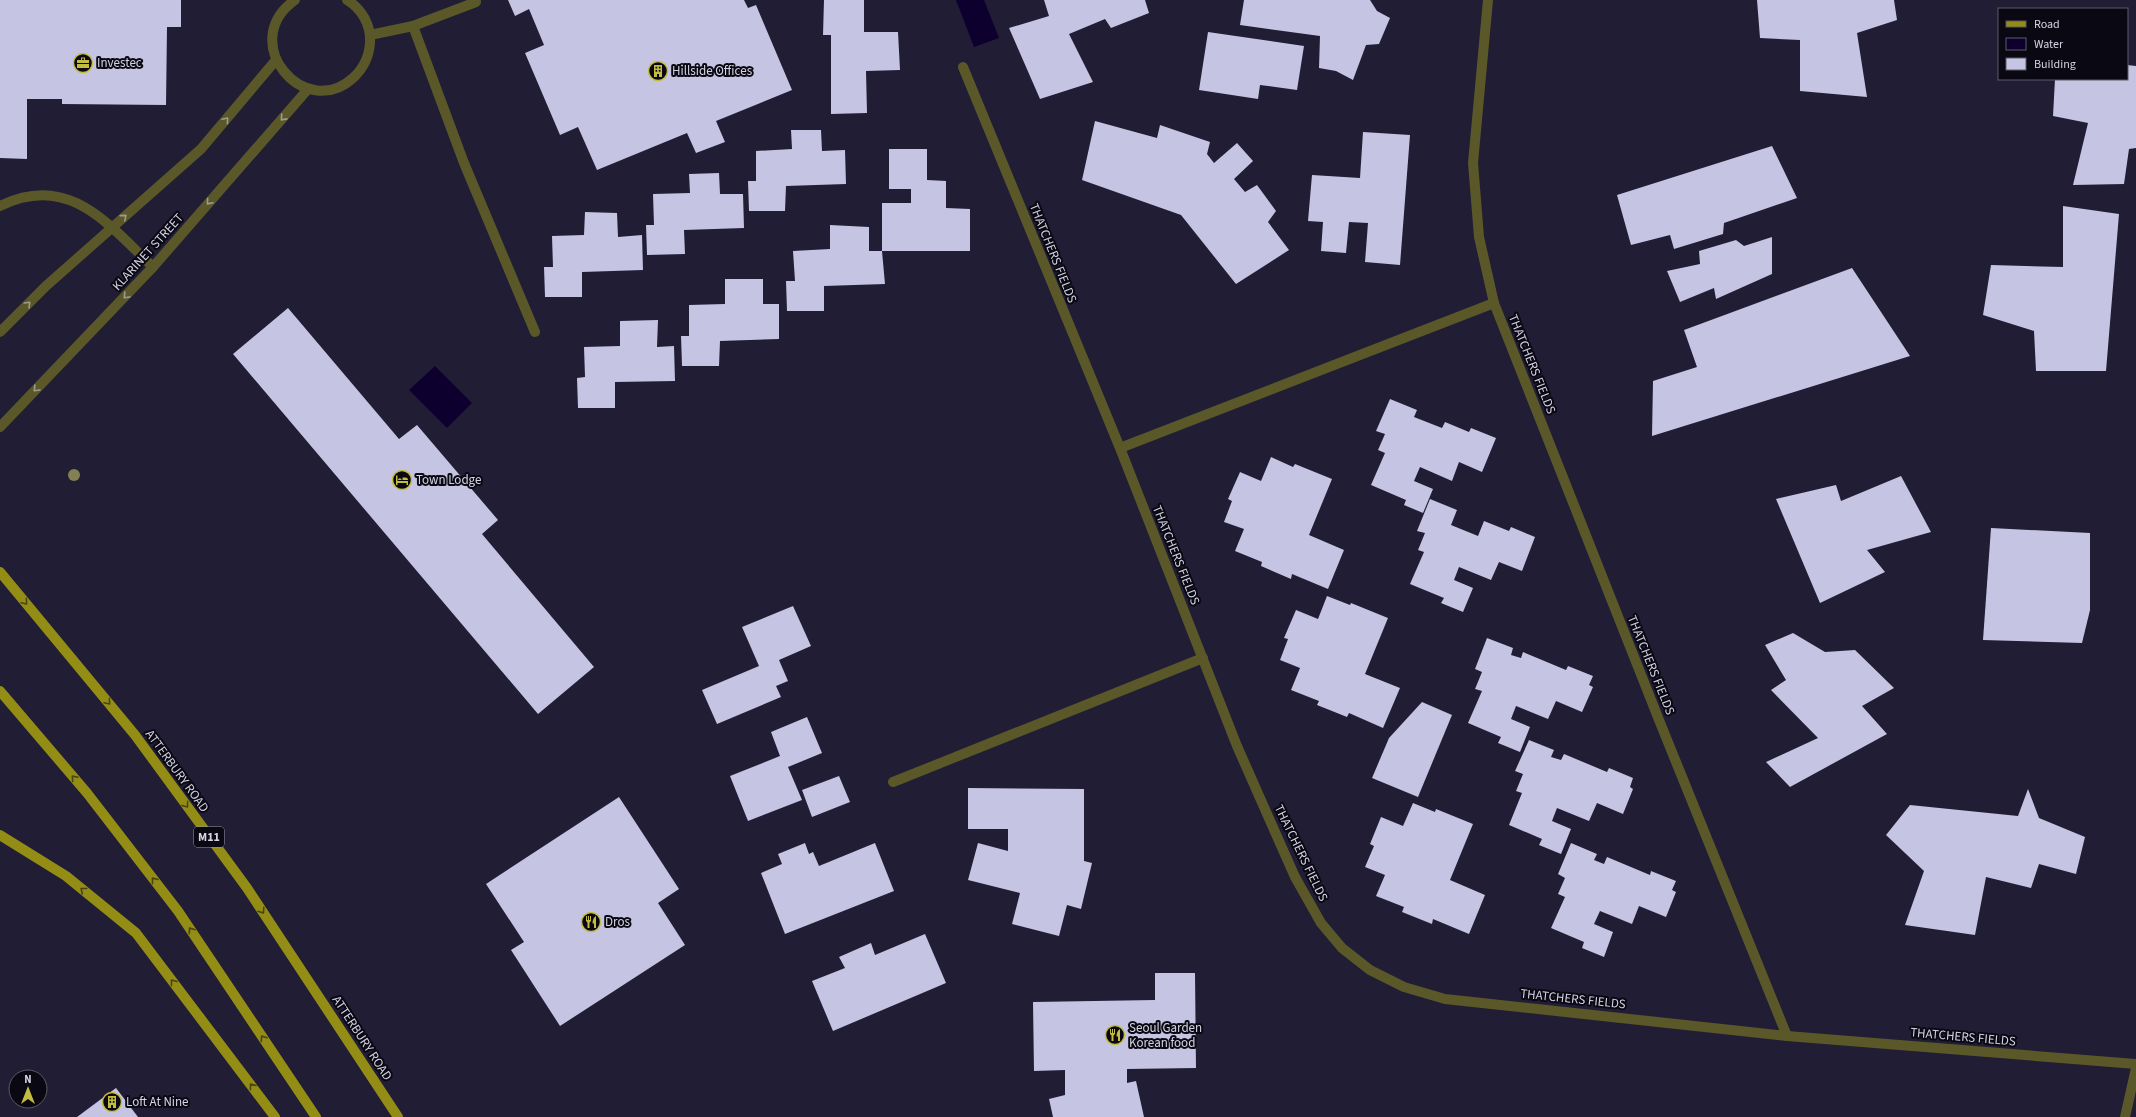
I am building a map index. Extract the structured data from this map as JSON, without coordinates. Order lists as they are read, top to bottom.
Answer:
{
  "streets": {
    "main road": ["ATTERBURY ROAD", "M11"],
    "street": ["KLARINET STREET", "THATCHERS FIELDS"]
  },
  "places": {
    "office": ["Investec"],
    "building": ["Hillside Offices", "Loft At Nine"],
    "hotel": ["Town Lodge"],
    "restaurant": ["Dros", "Seoul Garden Korean food"]
  },
  "legend": ["Road", "Water", "Building"],
  "north": "top"
}
